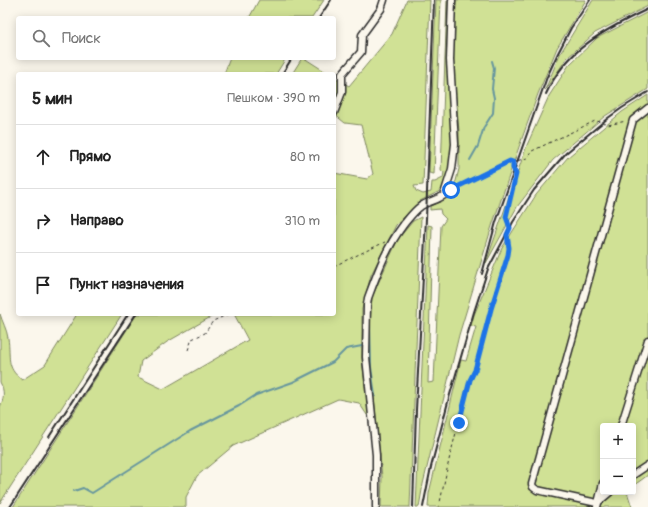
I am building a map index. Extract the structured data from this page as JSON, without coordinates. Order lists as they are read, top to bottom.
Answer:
{
  "page": {
    "search": "Поиск",
    "heading": ["5 мин", "Пешком · 390 m"],
    "list": [
      ["Прямо", "80 m"],
      ["Направо", "310 m"],
      "Пункт назначения"
    ],
    "map_buttons": ["+", "−"]
  }
}
